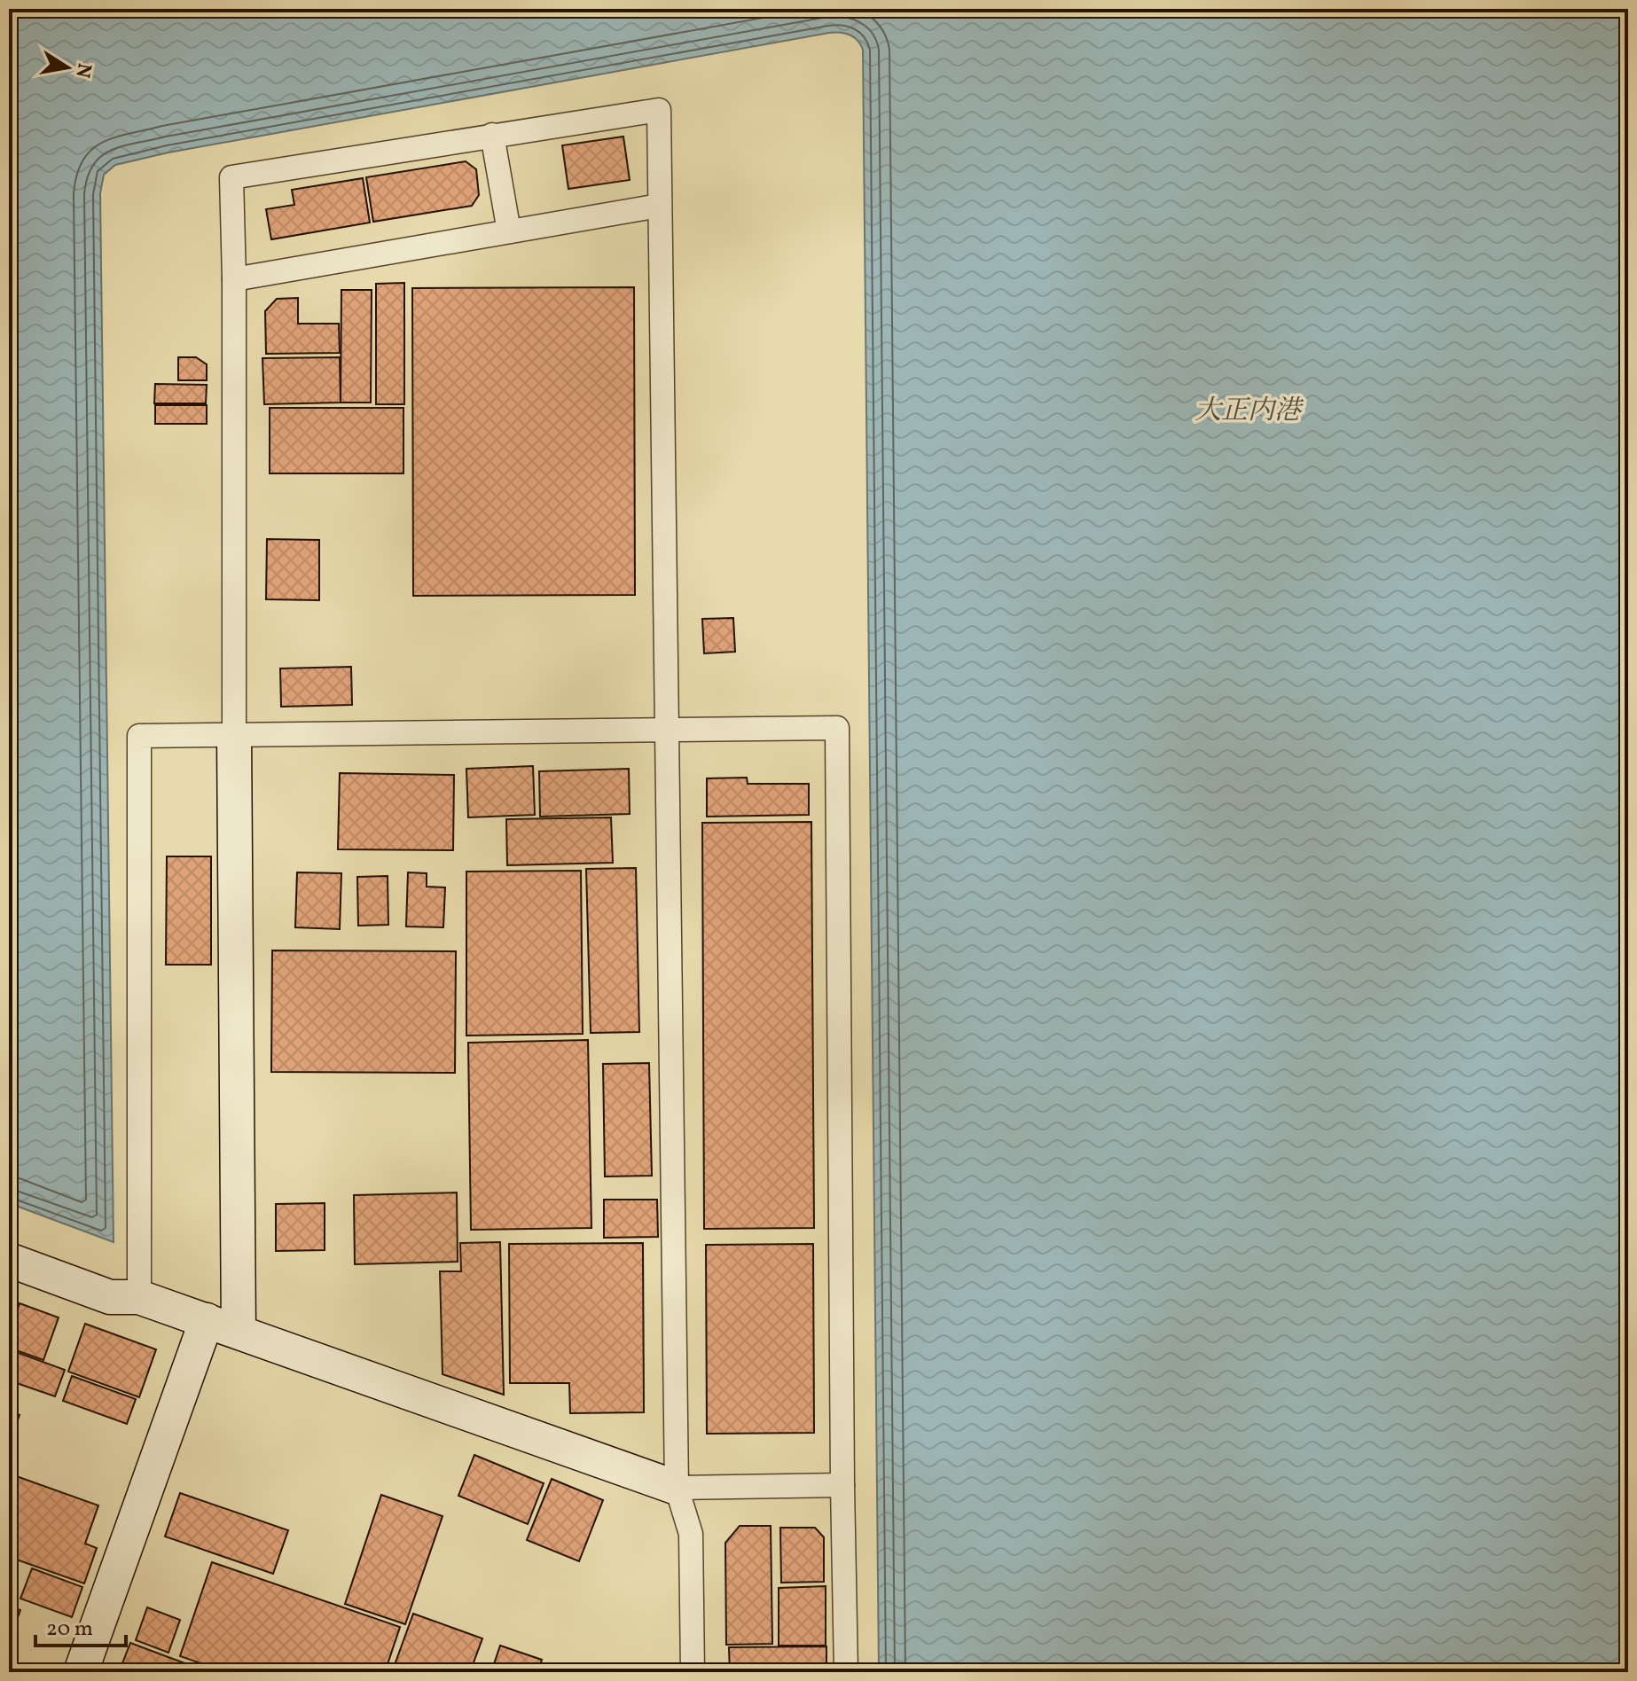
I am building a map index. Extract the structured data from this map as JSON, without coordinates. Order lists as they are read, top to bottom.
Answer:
{
  "water": ["大正内港"],
  "scale_bar": "20 m",
  "north": "right"
}
